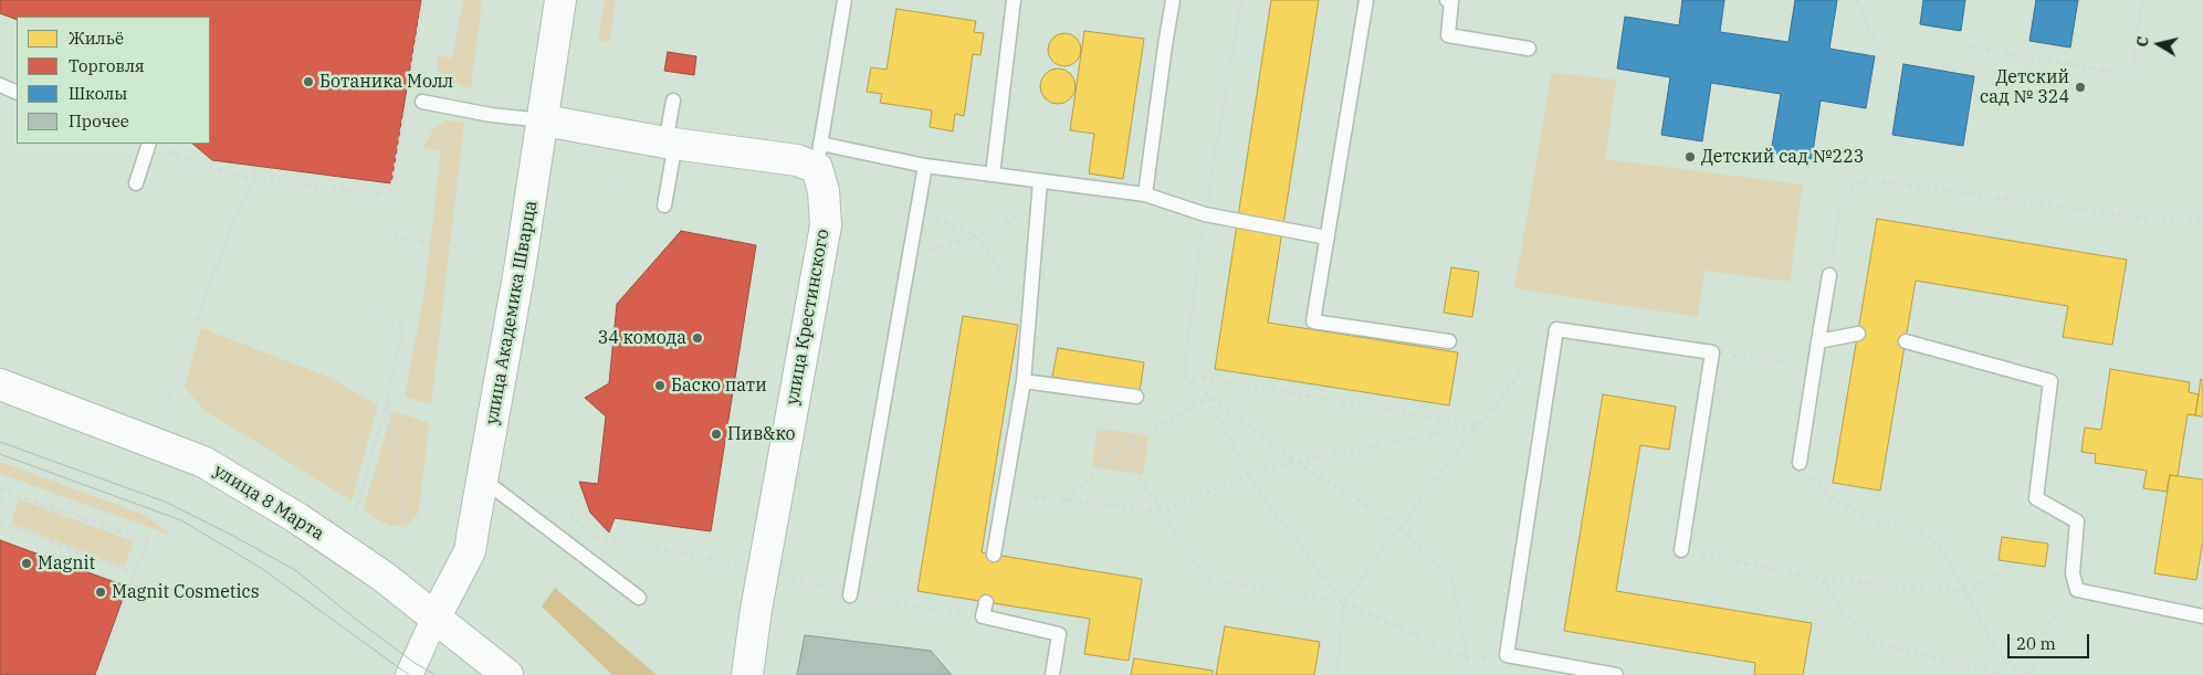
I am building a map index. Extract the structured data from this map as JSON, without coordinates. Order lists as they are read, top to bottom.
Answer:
{
  "streets": {
    "street": ["улица Академика Шварца", "улица Крестинского", "улица 8 Марта"]
  },
  "crossings": [
    ["улица Академика Шварца", "улица 8 Марта"]
  ],
  "places": [
    "Ботаника Молл",
    "Детский сад № 324",
    "Детский сад №223",
    "34 комода",
    "Баско пати",
    "Пив&ко",
    "Magnit",
    "Magnit Cosmetics"
  ],
  "legend": [
    "Жильё",
    "Торговля",
    "Школы",
    "Прочее"
  ],
  "scale_bar": "20 m",
  "north": "left"
}
